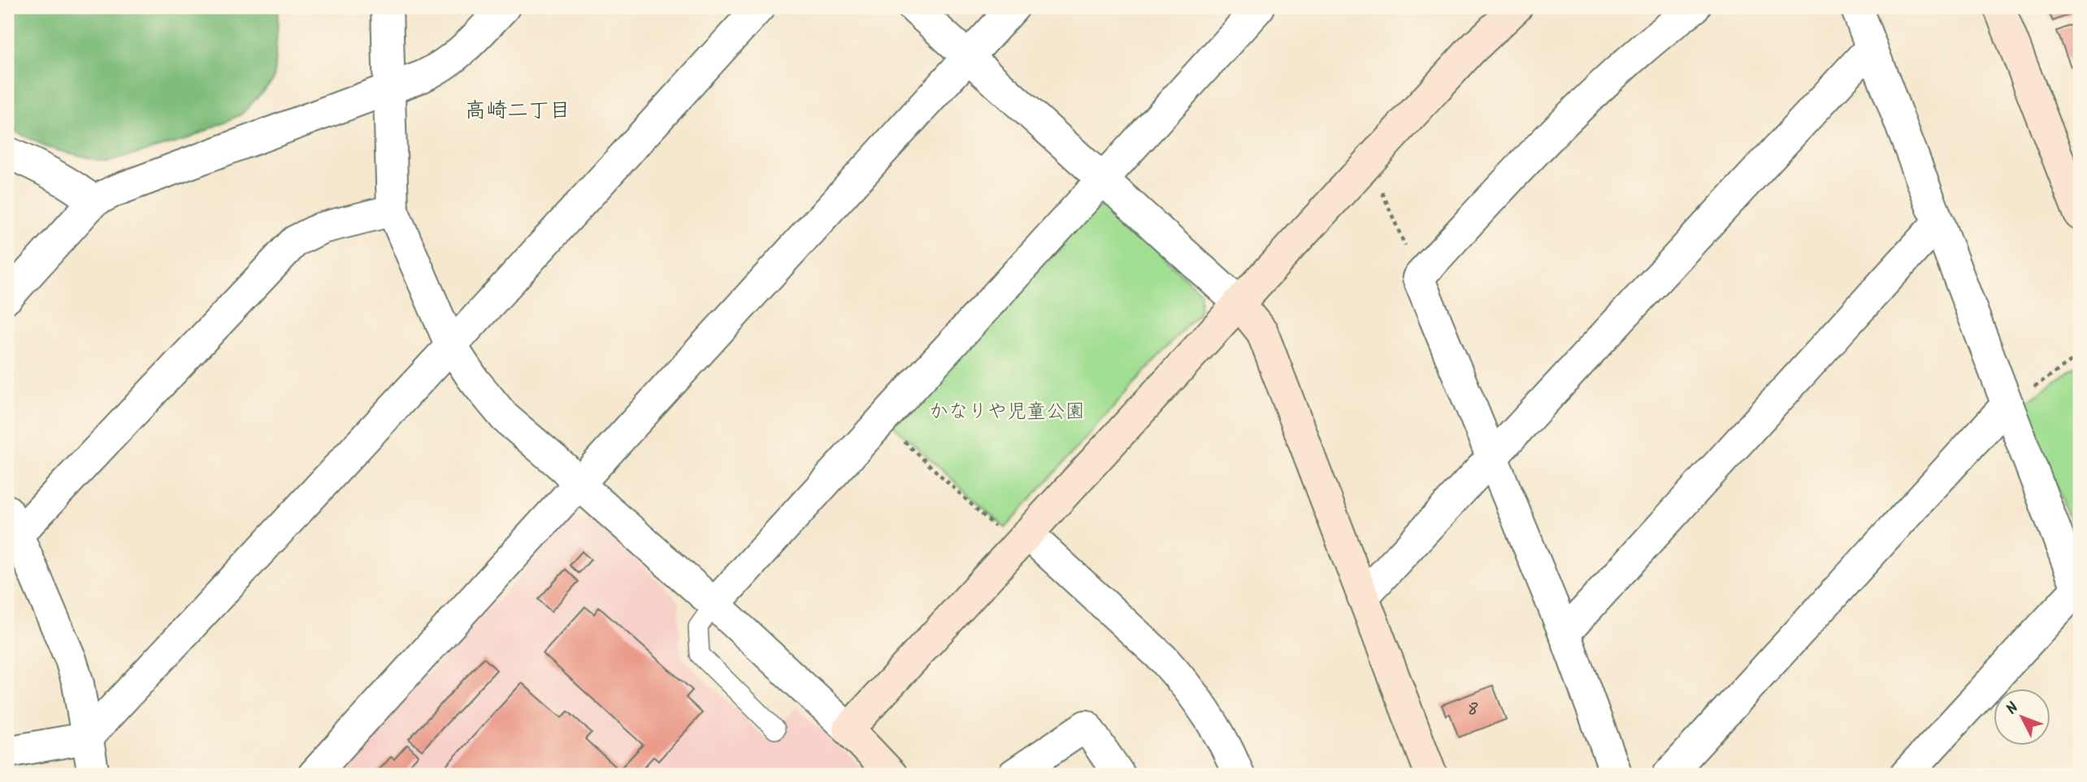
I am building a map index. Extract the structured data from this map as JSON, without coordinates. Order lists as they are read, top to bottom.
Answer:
{
  "districts": ["高崎二丁目"],
  "parks": ["かなりや児童公園"],
  "house_numbers": ["8"],
  "north": "top left"
}
